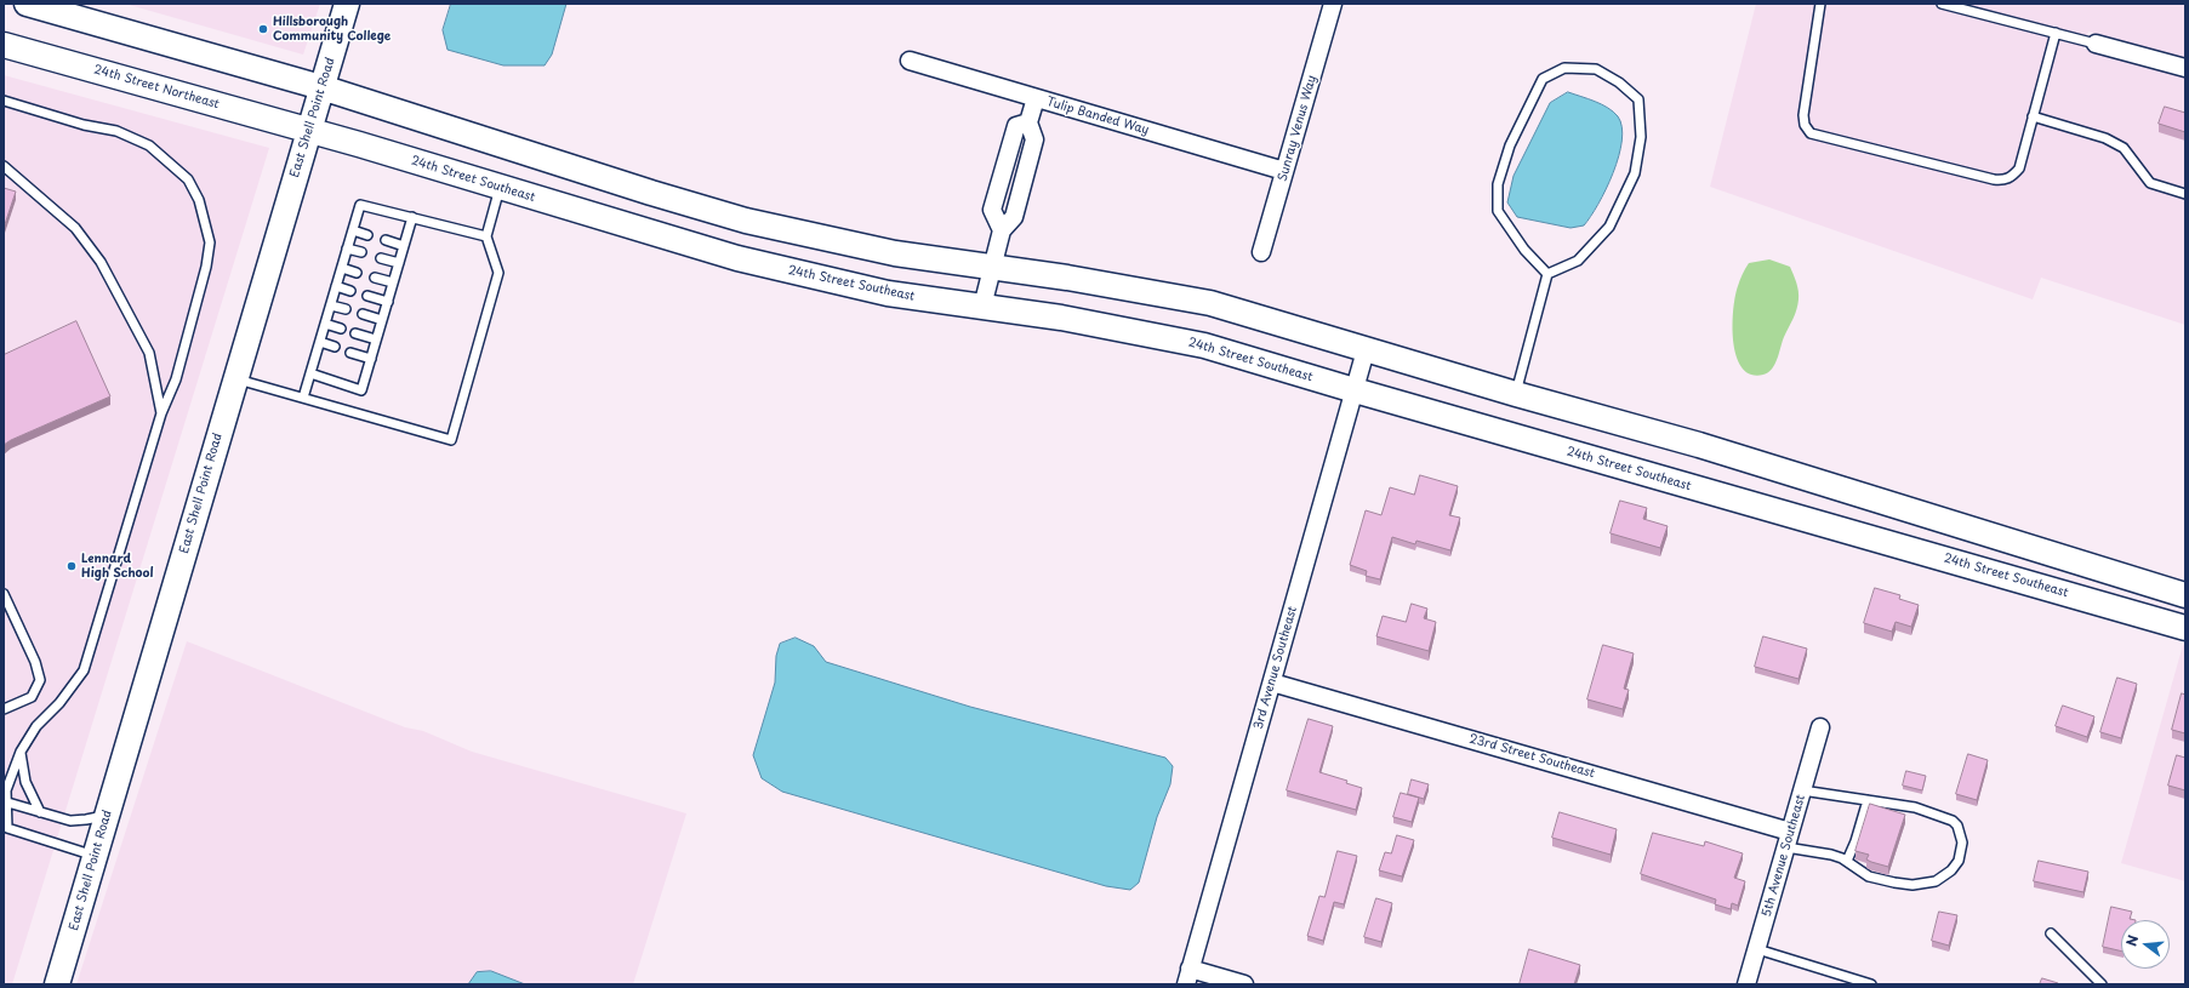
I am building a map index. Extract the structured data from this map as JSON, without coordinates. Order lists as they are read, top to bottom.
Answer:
{
  "streets": {
    "street": [
      "24th Street Northeast",
      "Tulip Banded Way",
      "East Shell Point Road",
      "Sunray Venus Way",
      "24th Street Southeast",
      "3rd Avenue Southeast",
      "23rd Street Southeast",
      "5th Avenue Southeast"
    ]
  },
  "crossings": [
    ["24th Street Northeast", "East Shell Point Road"],
    ["24th Street Northeast", "24th Street Southeast"],
    ["Tulip Banded Way", "Sunray Venus Way"],
    ["East Shell Point Road", "24th Street Southeast"],
    ["24th Street Southeast", "3rd Avenue Southeast"],
    ["3rd Avenue Southeast", "23rd Street Southeast"],
    ["23rd Street Southeast", "5th Avenue Southeast"]
  ],
  "places": ["Hillsborough Community College", "Lennard High School"],
  "north": "left"
}
